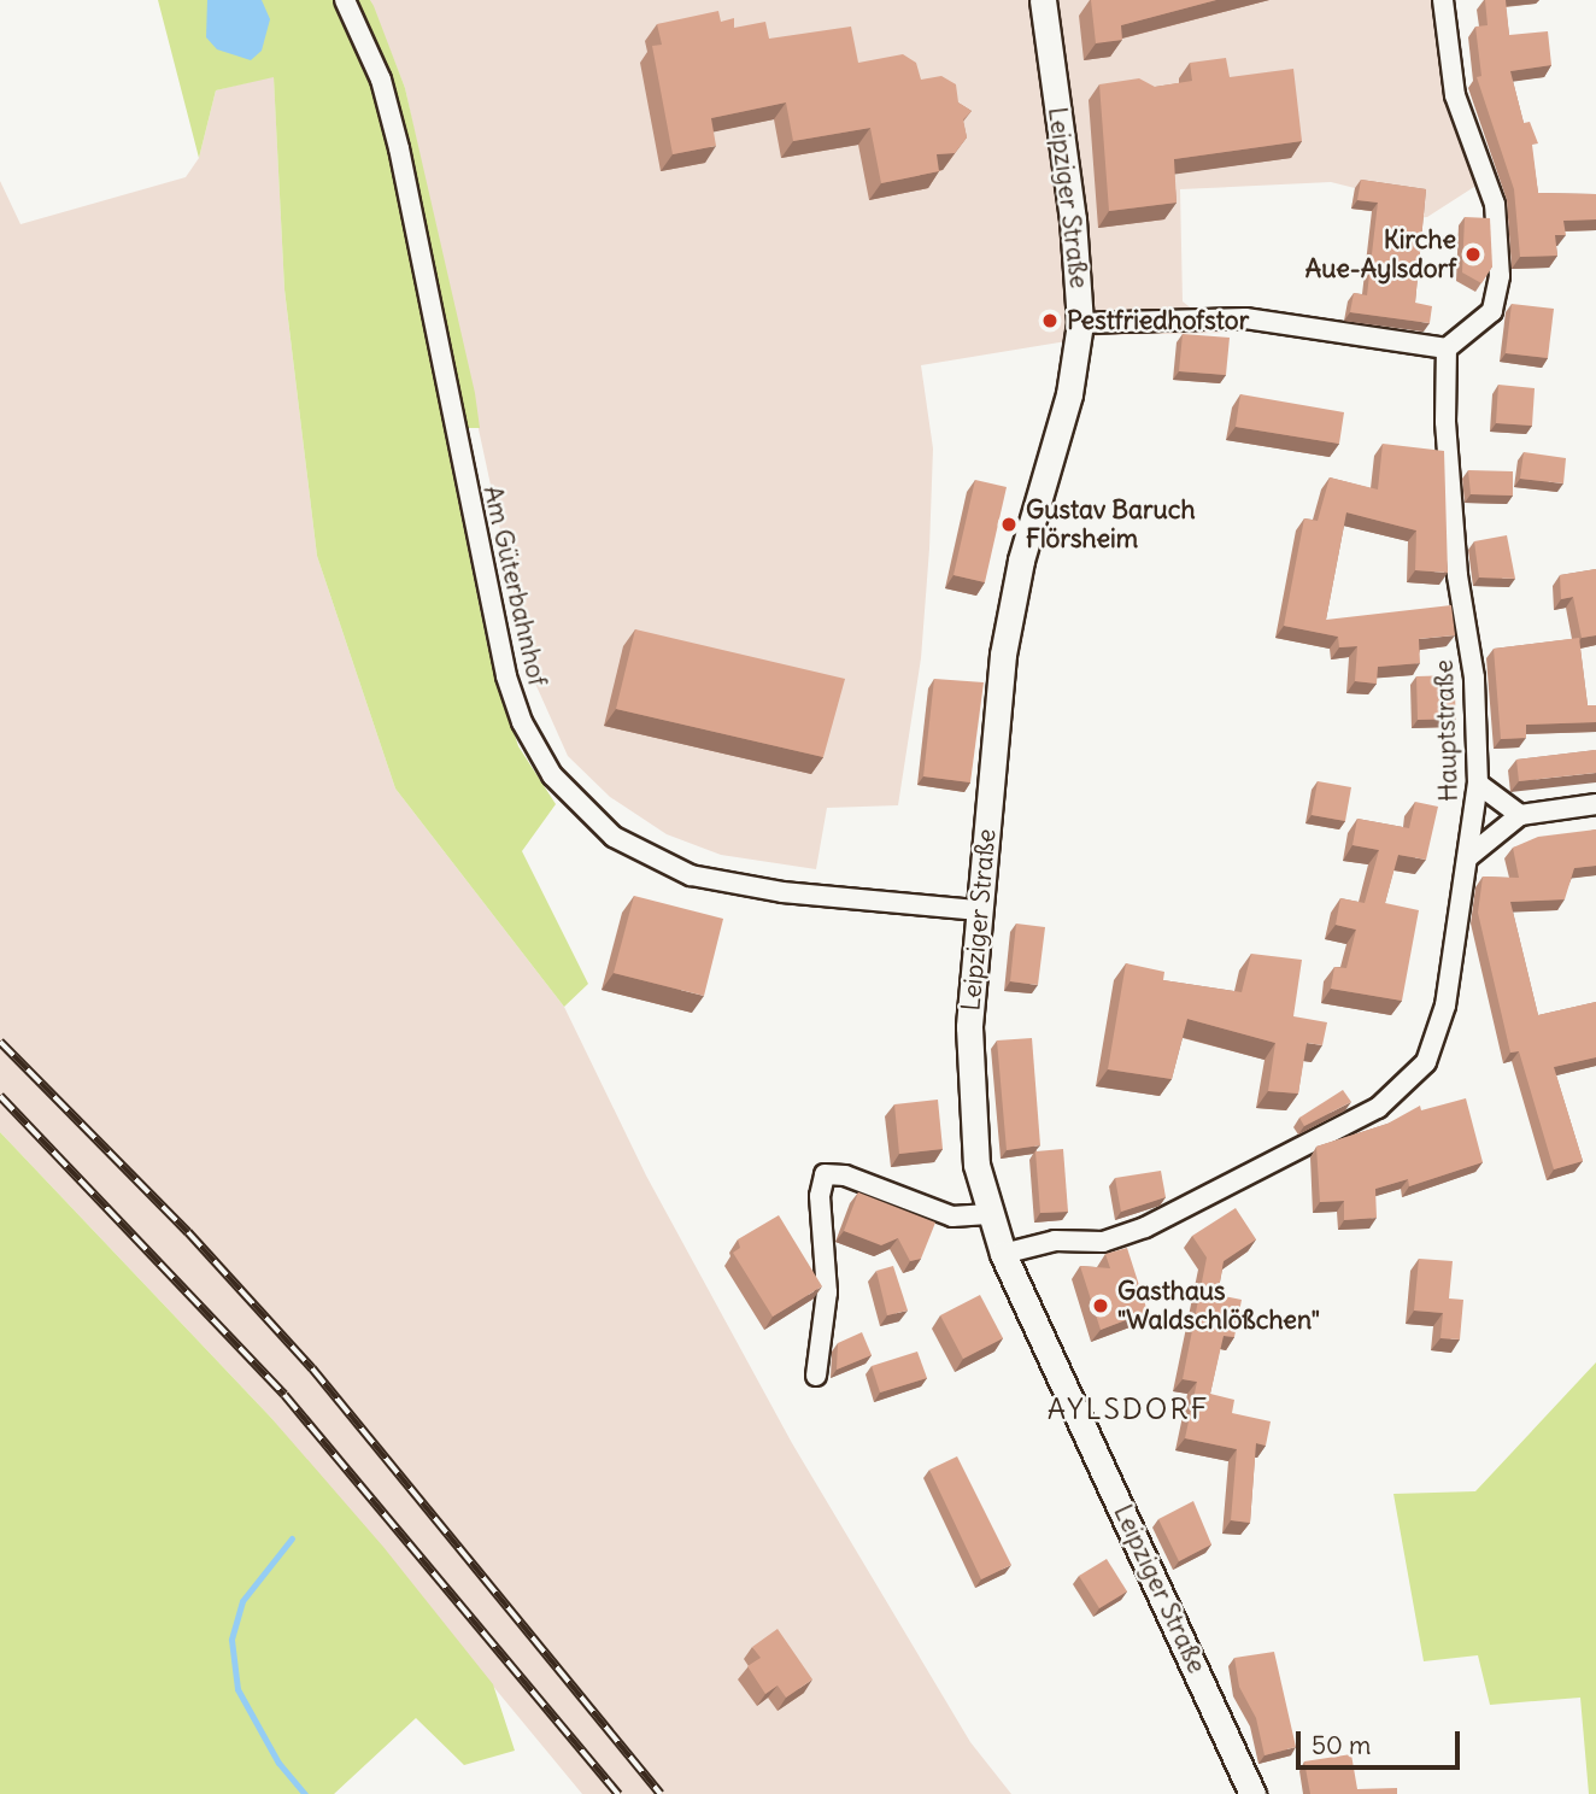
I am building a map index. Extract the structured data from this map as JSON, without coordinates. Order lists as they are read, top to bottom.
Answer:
{
  "streets": {
    "street": ["Leipziger Straße", "Am Güterbahnhof", "Hauptstraße"]
  },
  "crossings": [
    ["Leipziger Straße", "Am Güterbahnhof"],
    ["Leipziger Straße", "Hauptstraße"]
  ],
  "districts": ["AYLSDORF"],
  "places": [
    "Kirche Aue-Aylsdorf",
    "Pestfriedhofstor",
    "Gustav Baruch Flörsheim",
    "Gasthaus \"Waldschlößchen\""
  ],
  "scale_bar": "50 m"
}
